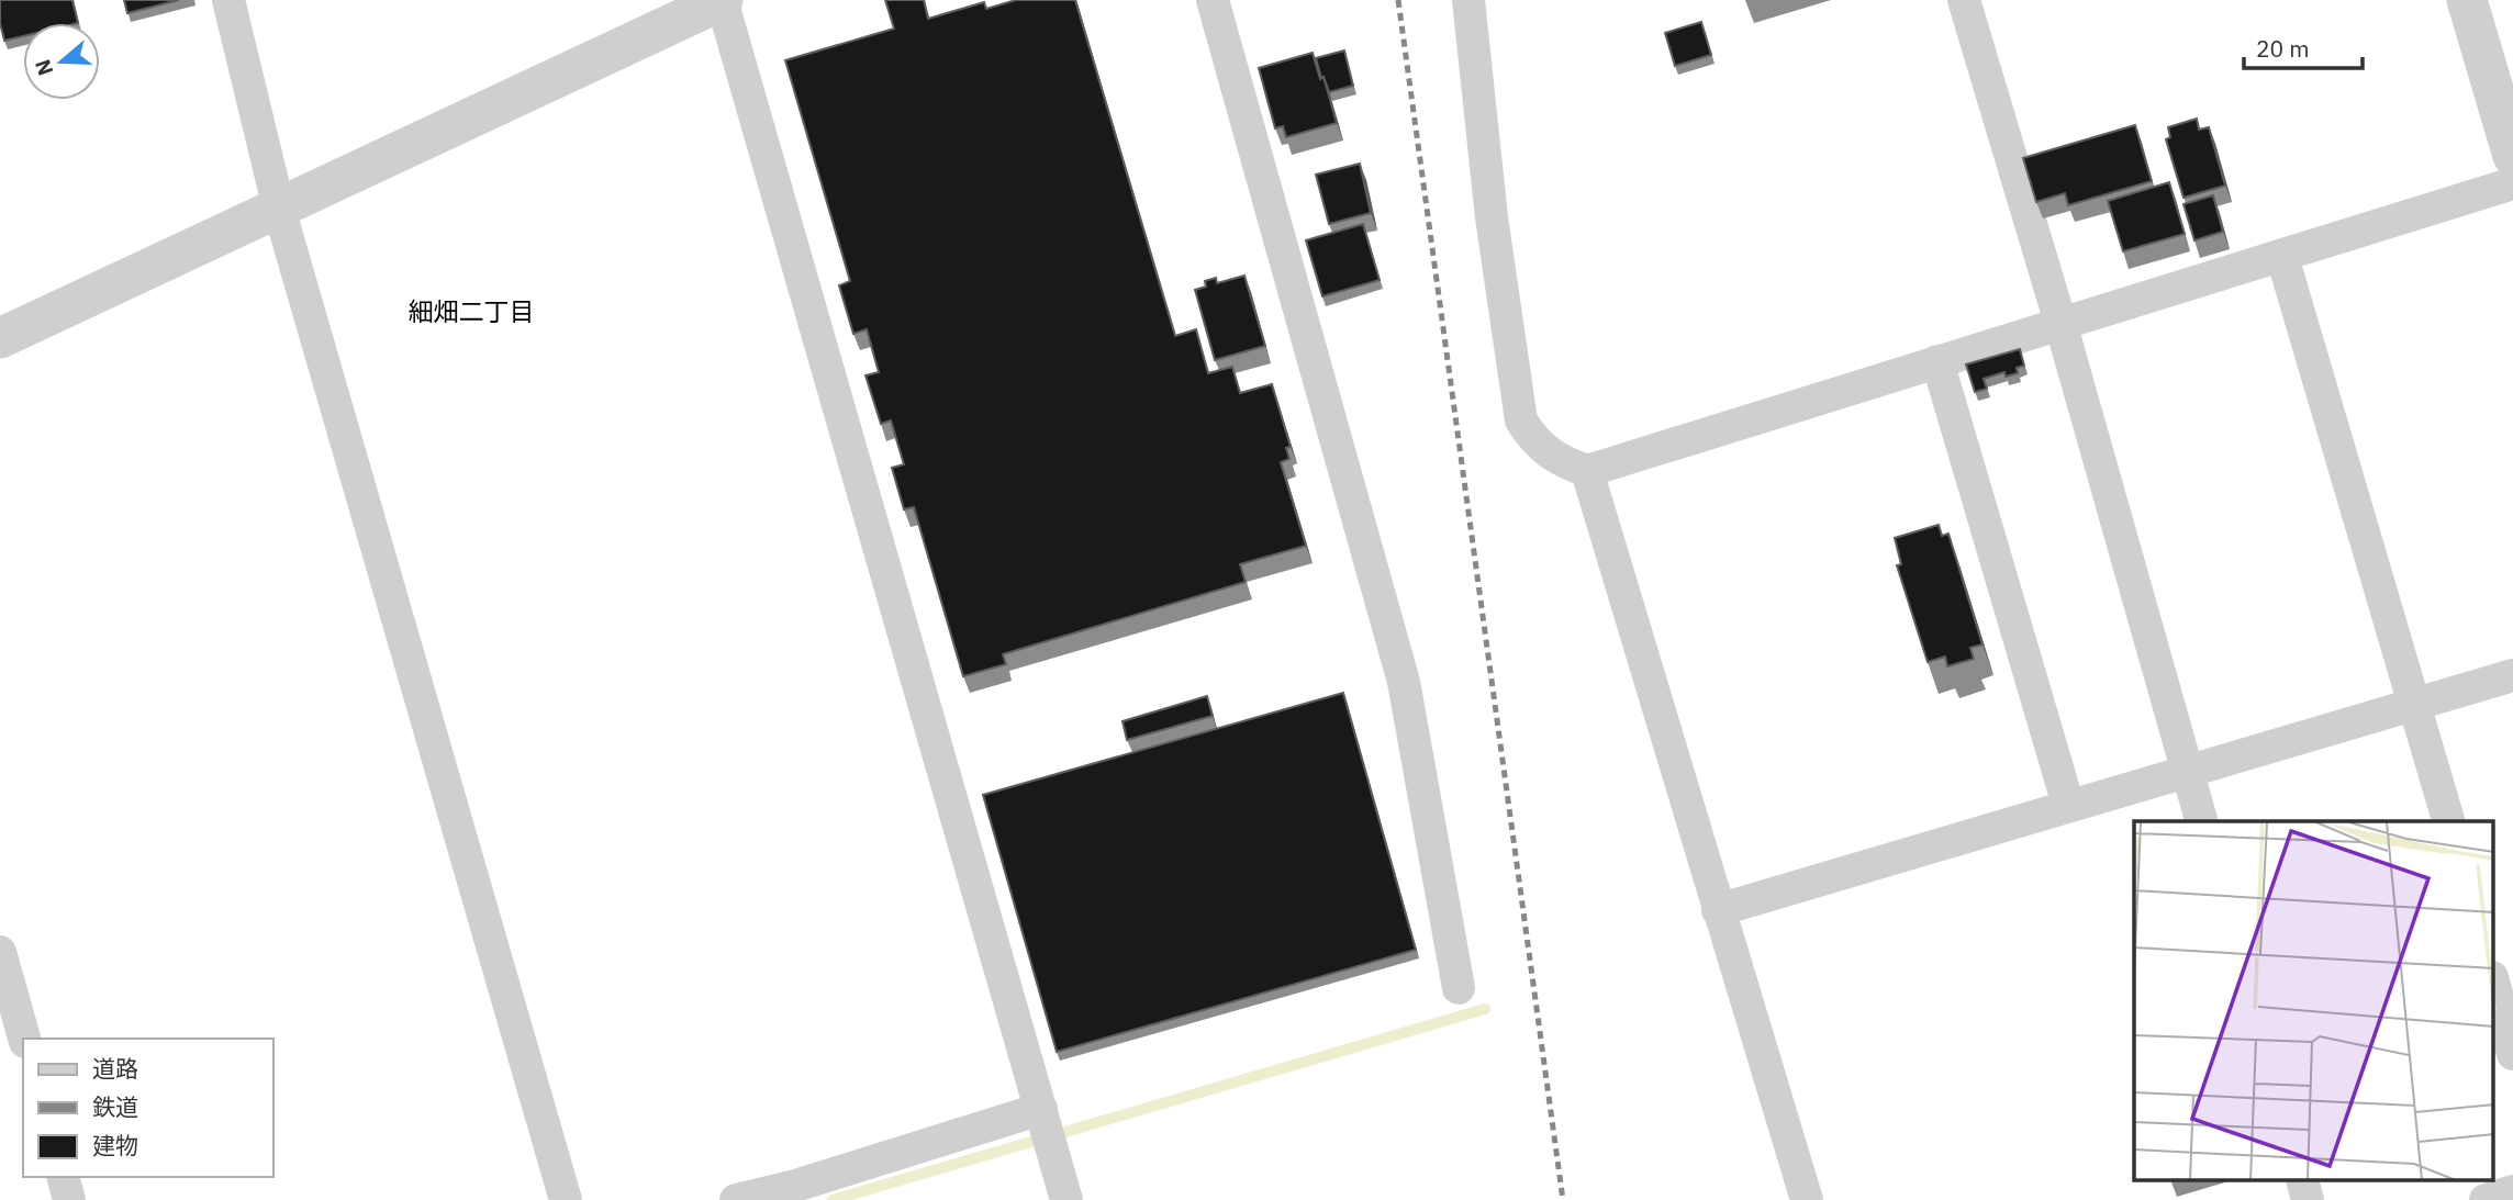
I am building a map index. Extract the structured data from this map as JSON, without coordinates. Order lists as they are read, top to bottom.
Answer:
{
  "districts": ["細畑二丁目"],
  "legend": ["道路", "鉄道", "建物"],
  "scale_bar": "20 m",
  "north": "left"
}
